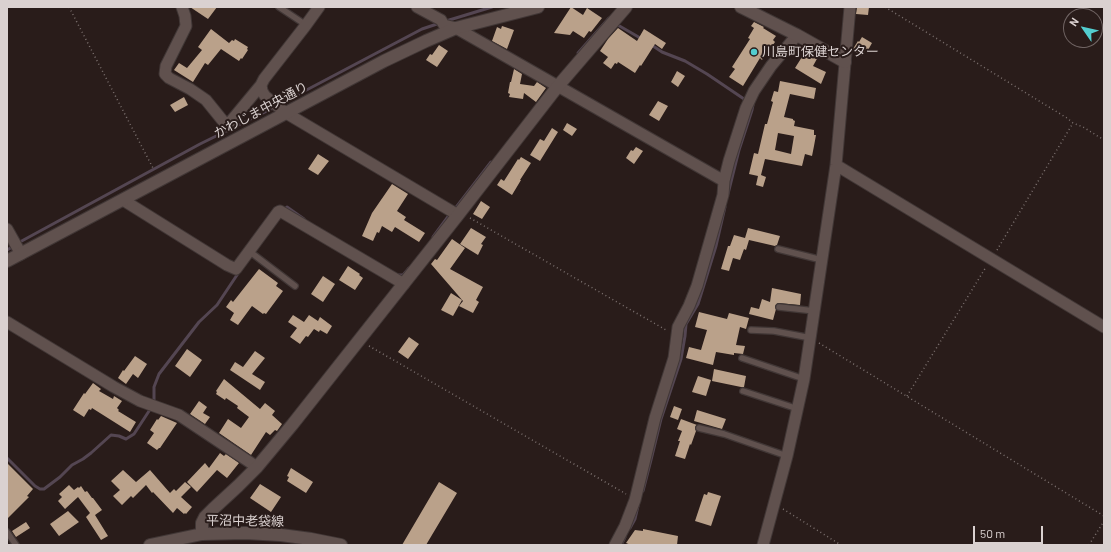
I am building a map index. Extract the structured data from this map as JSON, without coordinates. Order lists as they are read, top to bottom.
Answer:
{
  "streets": {
    "street": ["かわじま中央通り", "平沼中老袋線"]
  },
  "places": ["川島町保健センター"],
  "scale_bar": "50 m",
  "north": "top left"
}
